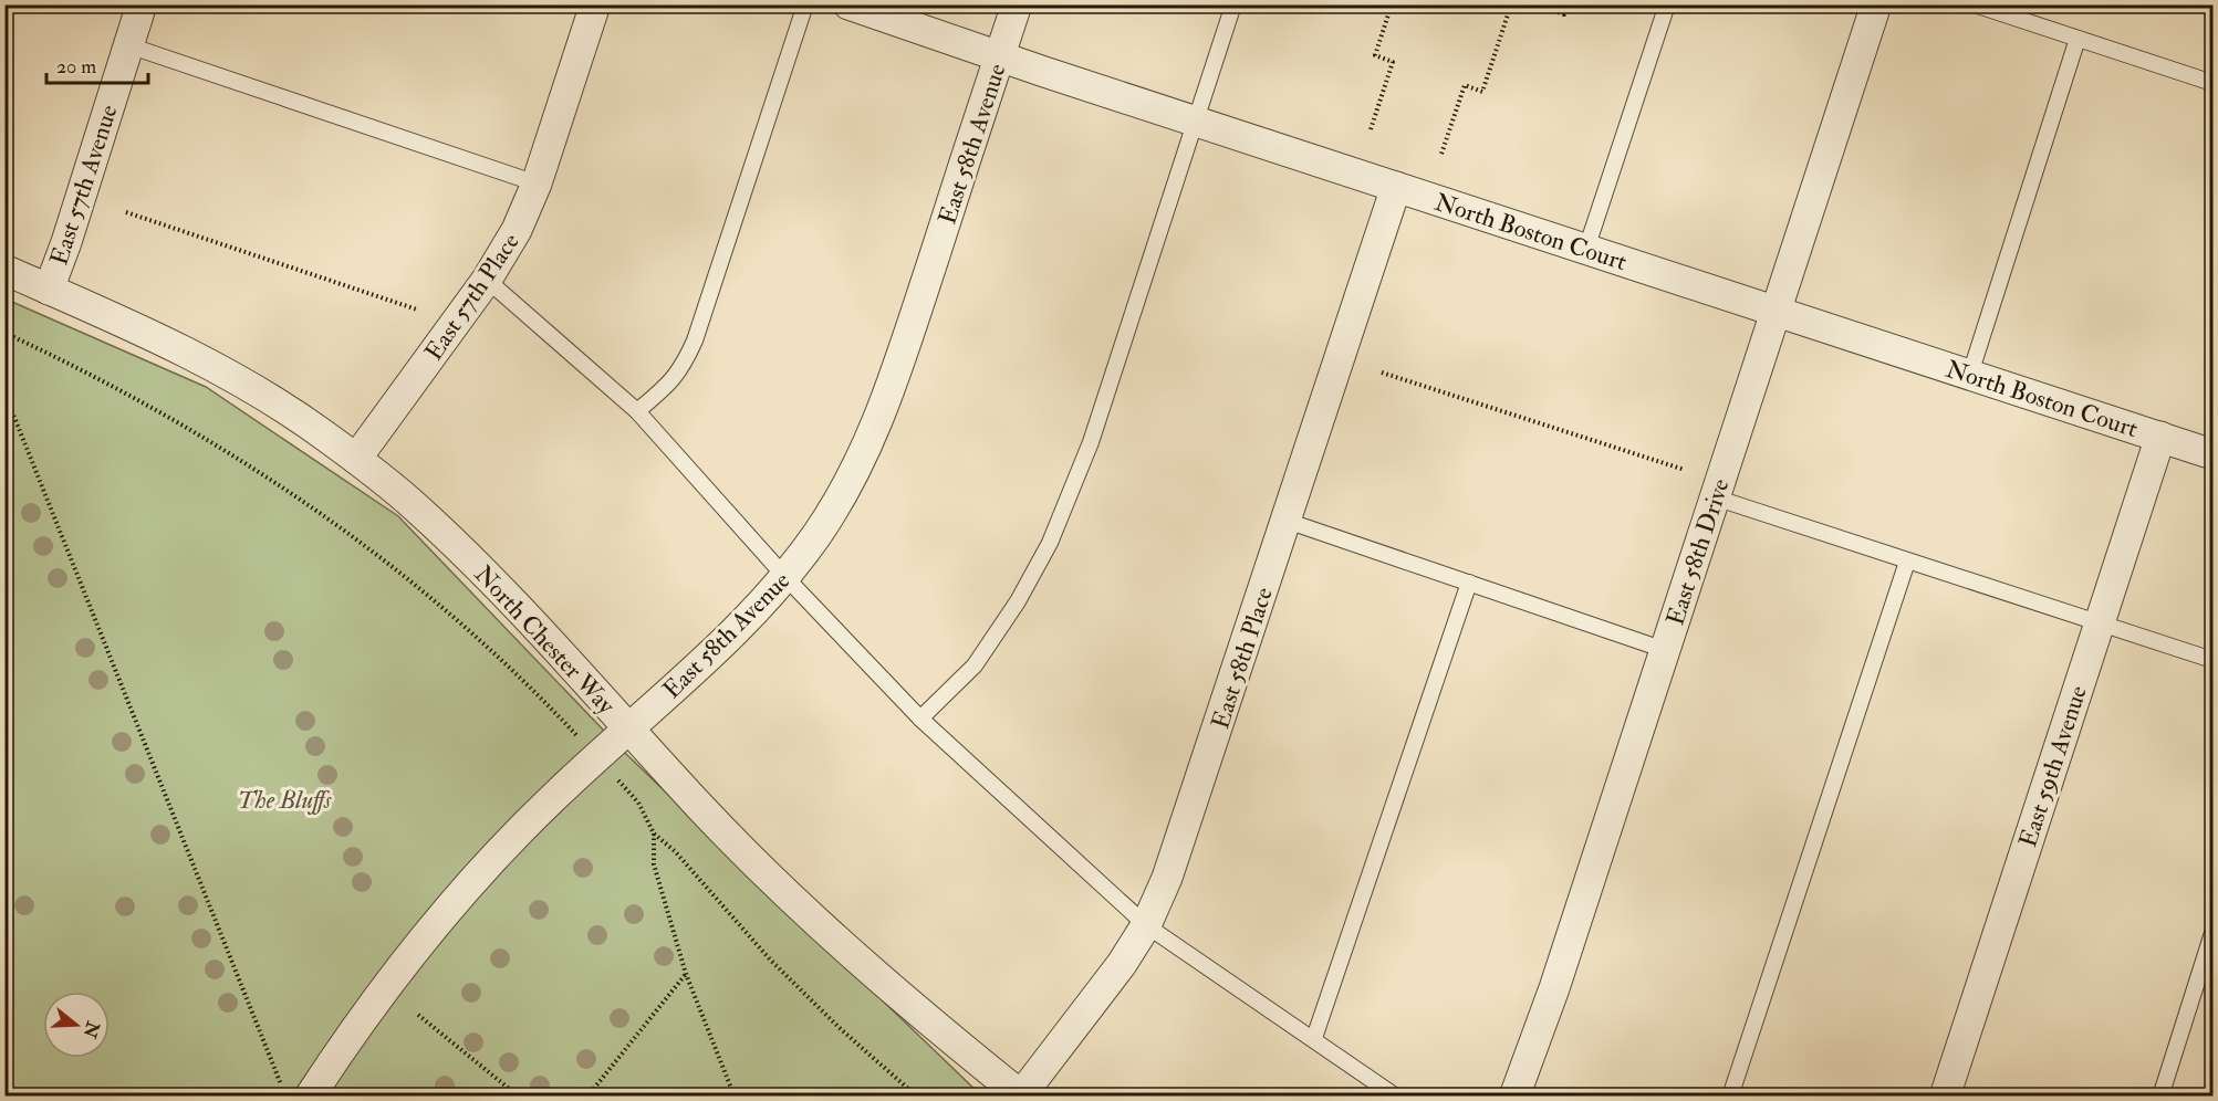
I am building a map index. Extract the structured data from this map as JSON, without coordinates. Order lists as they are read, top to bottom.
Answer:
{
  "streets": {
    "street": [
      "East 58th Avenue",
      "East 57th Avenue",
      "North Boston Court",
      "East 57th Place",
      "East 58th Drive",
      "North Chester Way",
      "East 58th Place",
      "East 59th Avenue"
    ]
  },
  "crossings": [
    ["East 58th Avenue", "North Boston Court"],
    ["East 58th Avenue", "North Chester Way"],
    ["East 57th Avenue", "North Chester Way"],
    ["North Boston Court", "East 58th Drive"],
    ["North Boston Court", "East 58th Place"],
    ["North Boston Court", "East 59th Avenue"],
    ["East 57th Place", "North Chester Way"],
    ["North Chester Way", "East 58th Place"]
  ],
  "parks": ["The Bluffs"],
  "scale_bar": "20 m",
  "north": "right"
}
